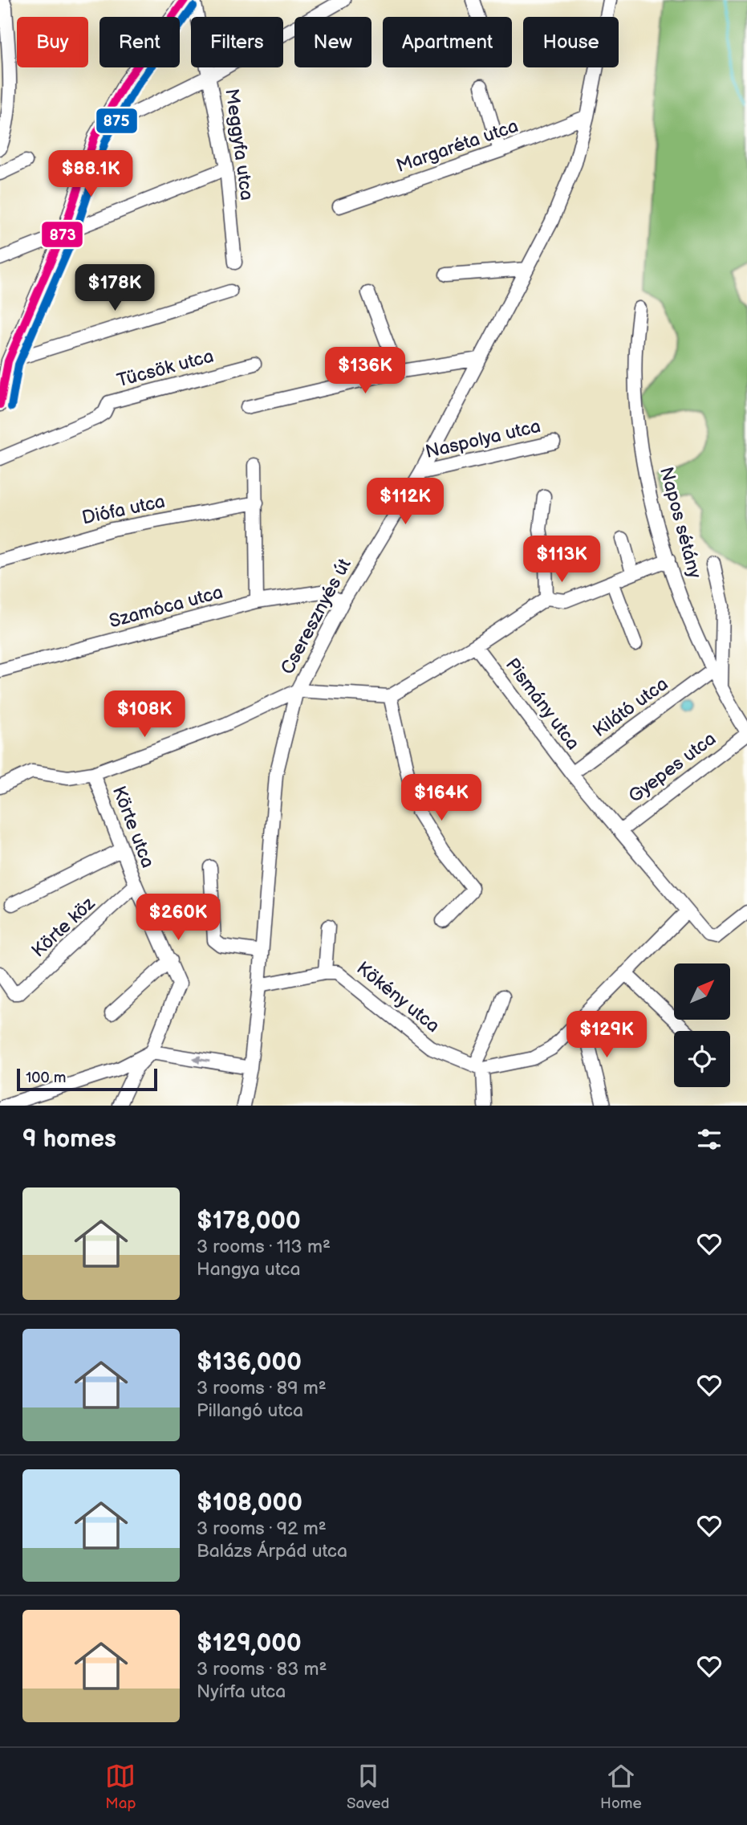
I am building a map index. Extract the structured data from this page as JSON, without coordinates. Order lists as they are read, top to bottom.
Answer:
{
  "streets": {
    "street": [
      "Meggyfa utca",
      "Margaréta utca",
      "Tücsök utca",
      "Naspolya utca",
      "Diófa utca",
      "Napos sétány",
      "Szamóca utca",
      "Cseresznyés út",
      "Pismány utca",
      "Kilátó utca",
      "Gyepes utca",
      "Körte utca",
      "Körte köz",
      "Kökény utca"
    ]
  },
  "crossings": [
    ["Margaréta utca", "Cseresznyés út"],
    ["Naspolya utca", "Cseresznyés út"],
    ["Napos sétány", "Kilátó utca"],
    ["Napos sétány", "Gyepes utca"],
    ["Szamóca utca", "Cseresznyés út"],
    ["Cseresznyés út", "Kökény utca"],
    ["Pismány utca", "Kilátó utca"],
    ["Pismány utca", "Gyepes utca"],
    ["Körte utca", "Körte köz"]
  ],
  "lines": ["transit line 873", "transit line 875"],
  "scale_bar": "100 m",
  "north": "top right",
  "page": {
    "chip": [
      "Buy",
      "Rent",
      "Filters",
      "New",
      "Apartment",
      "House"
    ],
    "price": [
      "$88.1K",
      "$178K",
      "$136K",
      "$112K",
      "$113K",
      "$108K",
      "$164K",
      "$260K",
      "$129K"
    ],
    "scale": "100 m",
    "heading": "9 homes",
    "list": [
      {
        "name": "$178,000",
        "note": "3 rooms · 113 m² · Hangya utca"
      },
      {
        "name": "$136,000",
        "note": "3 rooms · 89 m² · Pillangó utca"
      },
      {
        "name": "$108,000",
        "note": "3 rooms · 92 m² · Balázs Árpád utca"
      },
      {
        "name": "$129,000",
        "note": "3 rooms · 83 m² · Nyírfa utca"
      }
    ],
    "tabs": ["Map", "Saved", "Home"]
  }
}
